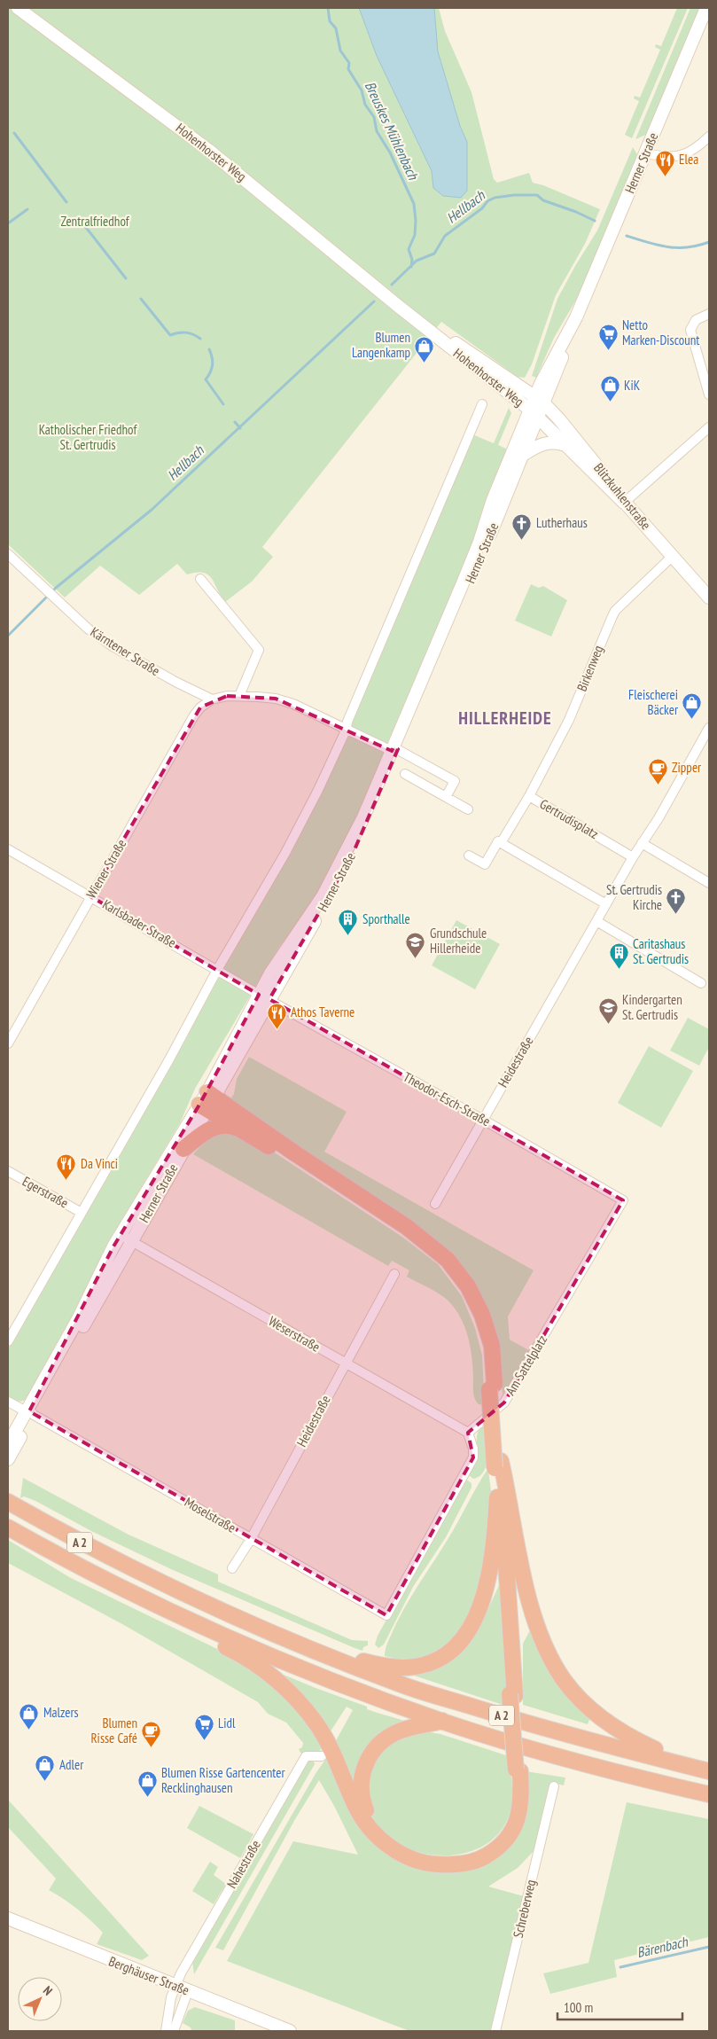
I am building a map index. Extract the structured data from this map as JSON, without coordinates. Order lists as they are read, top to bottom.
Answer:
{
  "streets": {
    "highway": ["A 2"],
    "main road": [
      "Hohenhorster Weg",
      "Herner Straße",
      "Blitzkuhlenstraße",
      "Berghäuser Straße"
    ],
    "street": [
      "Kärntener Straße",
      "Birkenweg",
      "Gertrudisplatz",
      "Wiener Straße",
      "Karlsbader Straße",
      "Heidestraße",
      "Theodor-Esch-Straße",
      "Egerstraße",
      "Weserstraße",
      "Am Sattelplatz",
      "Moselstraße",
      "Nahestraße",
      "Schreberweg"
    ]
  },
  "crossings": [
    ["Hohenhorster Weg", "Herner Straße"],
    ["Hohenhorster Weg", "Blitzkuhlenstraße"],
    ["Herner Straße", "Blitzkuhlenstraße"],
    ["Herner Straße", "Karlsbader Straße"],
    ["Herner Straße", "Theodor-Esch-Straße"],
    ["Herner Straße", "Weserstraße"],
    ["Herner Straße", "Moselstraße"],
    ["Blitzkuhlenstraße", "Birkenweg"],
    ["Kärntener Straße", "Wiener Straße"],
    ["Birkenweg", "Gertrudisplatz"],
    ["Gertrudisplatz", "Heidestraße"],
    ["Wiener Straße", "Karlsbader Straße"],
    ["Karlsbader Straße", "Theodor-Esch-Straße"],
    ["Heidestraße", "Theodor-Esch-Straße"],
    ["Heidestraße", "Weserstraße"],
    ["Heidestraße", "Moselstraße"],
    ["Theodor-Esch-Straße", "Am Sattelplatz"],
    ["Weserstraße", "Am Sattelplatz"],
    ["Weserstraße", "Moselstraße"],
    ["Am Sattelplatz", "Moselstraße"],
    ["Nahestraße", "Berghäuser Straße"]
  ],
  "districts": ["HILLERHEIDE"],
  "water": ["Breuskes Mühlenbach", "Hellbach", "Bärenbach"],
  "parks": ["Zentralfriedhof", "Katholischer Friedhof St. Gertrudis"],
  "places": {
    "restaurant": ["Elea", "Athos Taverne", "Da Vinci"],
    "supermarket": ["Netto Marken-Discount", "Lidl"],
    "shop": [
      "Blumen Langenkamp",
      "KiK",
      "Fleischerei Bäcker",
      "Malzers",
      "Adler",
      "Blumen Risse Gartencenter Recklinghausen"
    ],
    "church": ["Lutherhaus", "St. Gertrudis Kirche"],
    "cafe": ["Zipper", "Blumen Risse Café"],
    "building": ["Sporthalle", "Caritashaus St. Gertrudis"],
    "school or university": ["Grundschule Hillerheide", "Kindergarten St. Gertrudis"]
  },
  "scale_bar": "100 m",
  "north": "top right"
}
